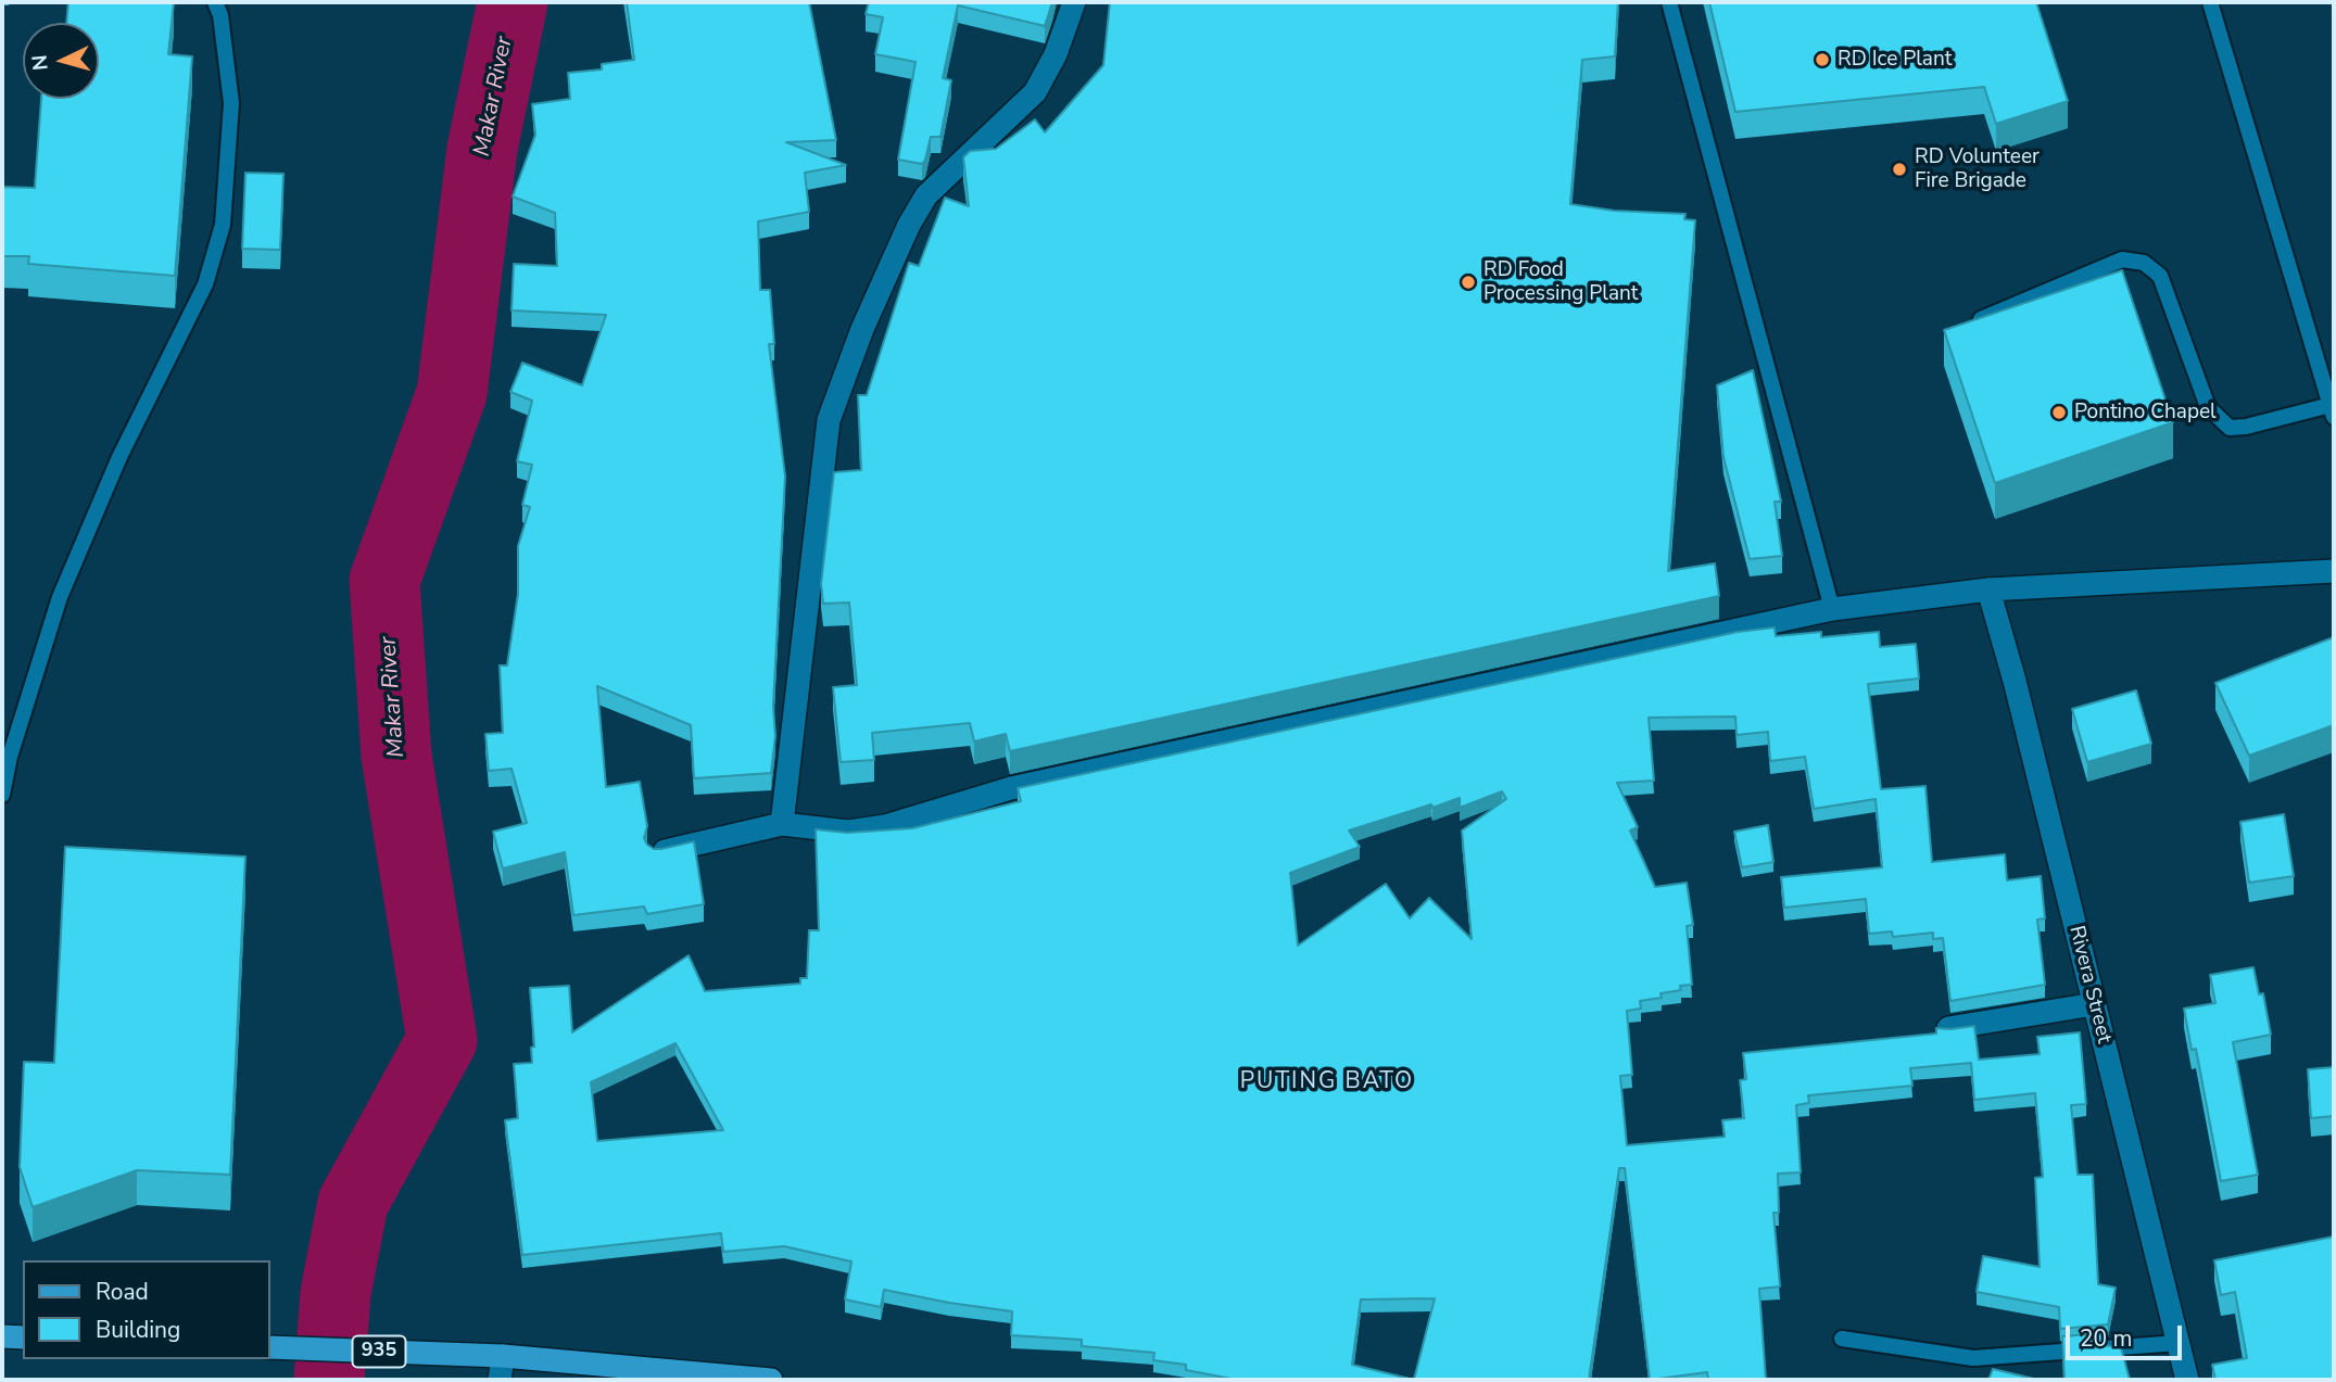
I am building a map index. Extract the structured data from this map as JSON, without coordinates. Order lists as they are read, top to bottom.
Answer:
{
  "streets": {
    "main road": ["935"],
    "street": ["Rivera Street"]
  },
  "districts": ["PUTING BATO"],
  "water": ["Makar River"],
  "places": [
    "RD Ice Plant",
    "RD Volunteer Fire Brigade",
    "RD Food Processing Plant",
    "Pontino Chapel"
  ],
  "legend": ["Road", "Building"],
  "scale_bar": "20 m",
  "north": "left"
}
